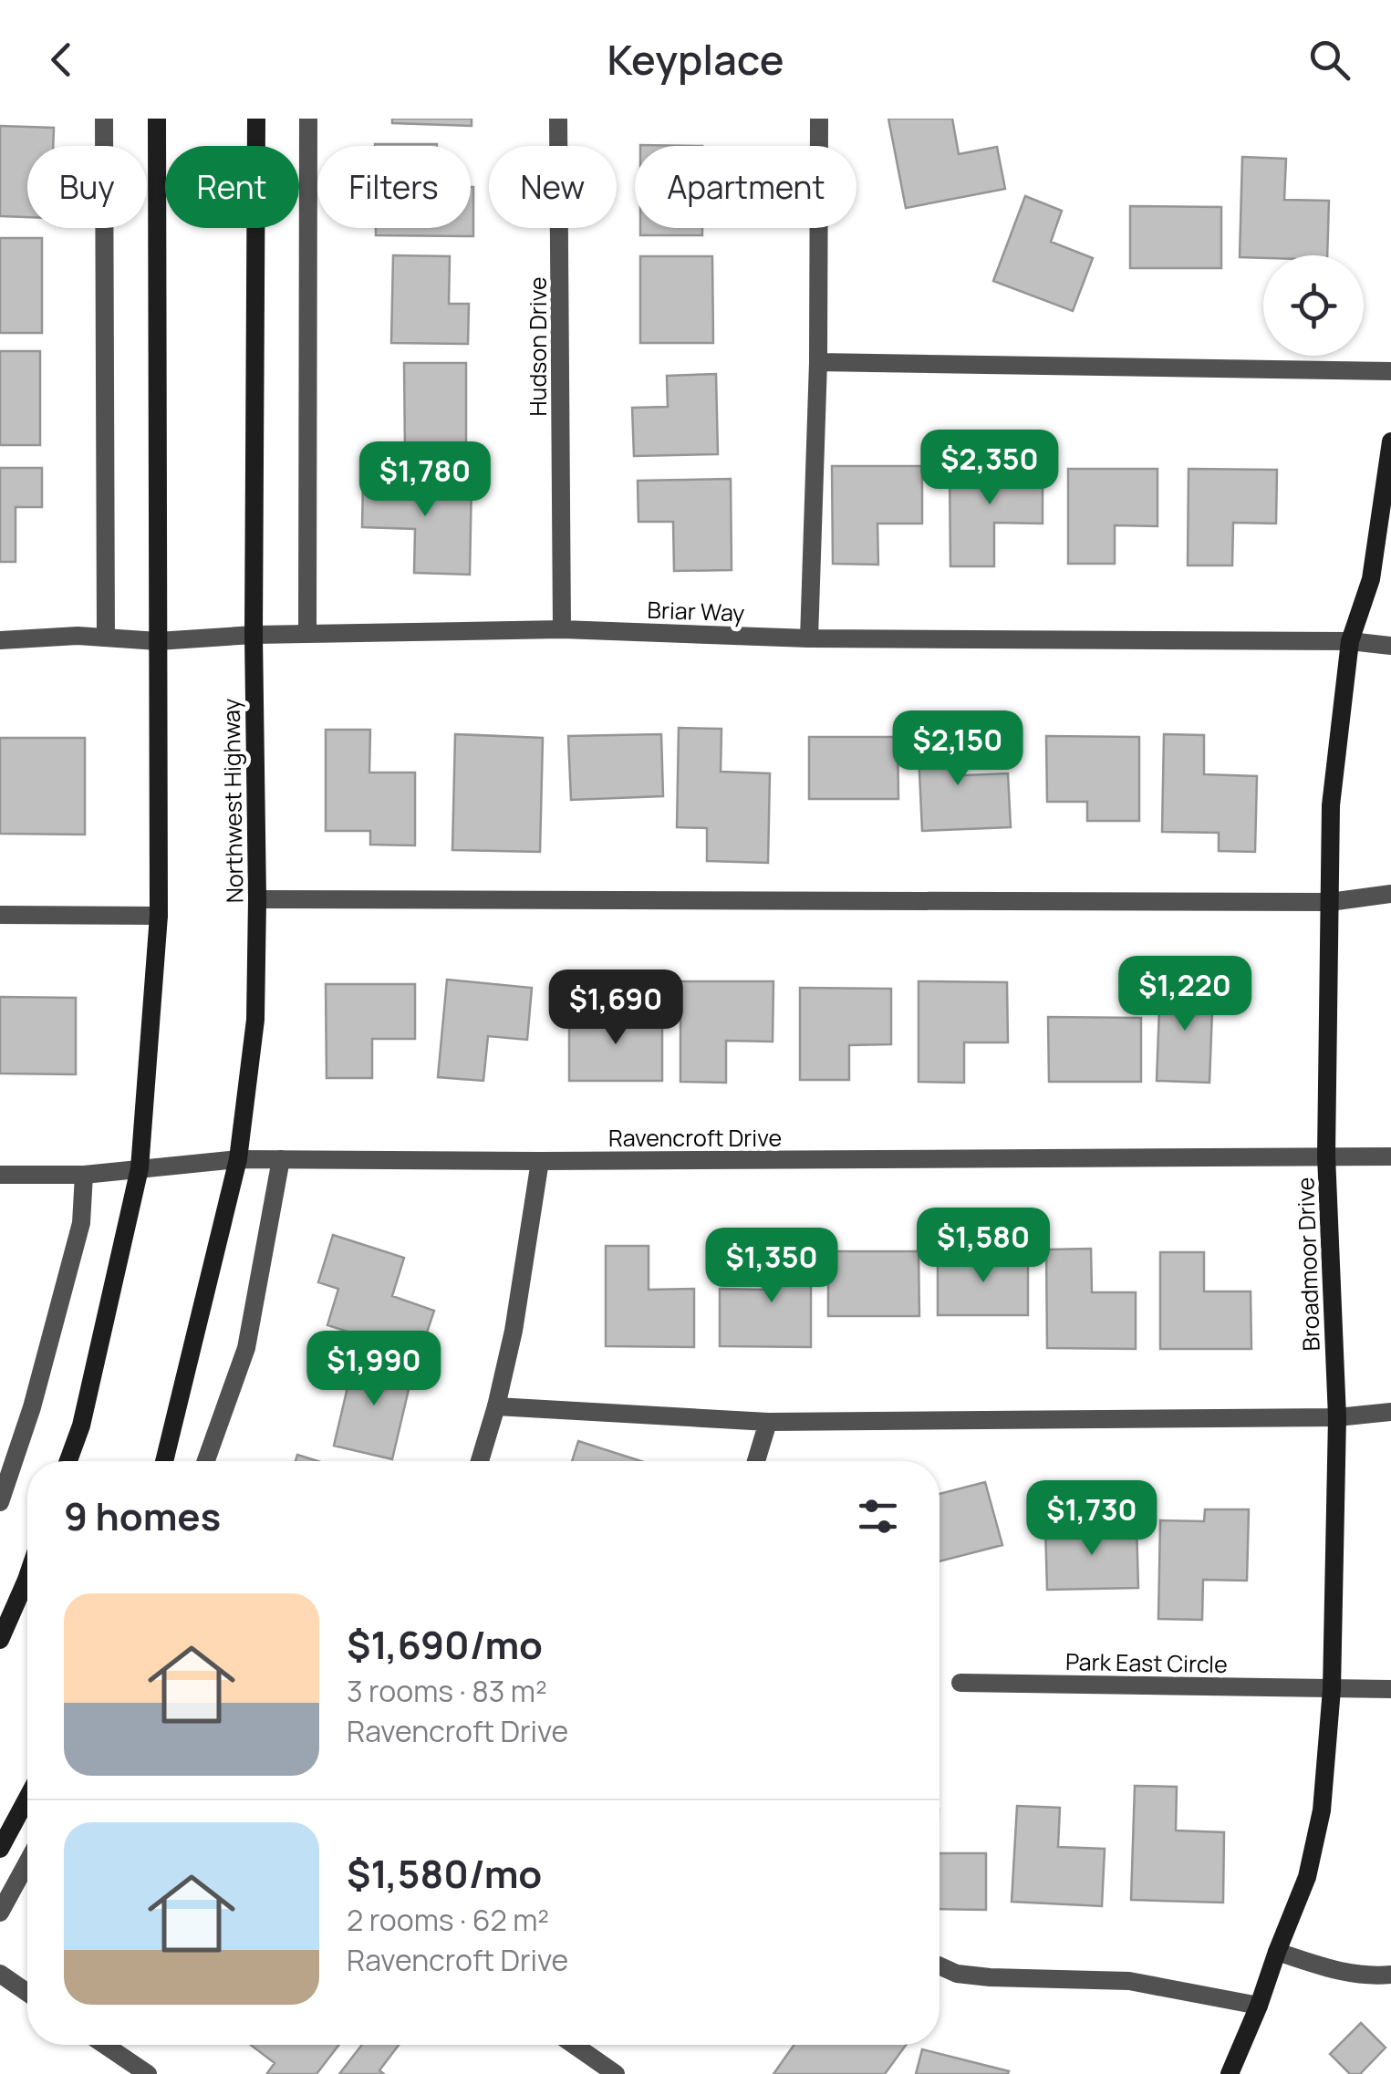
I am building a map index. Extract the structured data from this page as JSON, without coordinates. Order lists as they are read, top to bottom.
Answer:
{
  "streets": {
    "main road": ["Northwest Highway", "Broadmoor Drive"],
    "street": [
      "Hudson Drive",
      "Briar Way",
      "Ravencroft Drive",
      "Park East Circle"
    ]
  },
  "crossings": [
    ["Hudson Drive", "Briar Way"],
    ["Briar Way", "Northwest Highway"],
    ["Briar Way", "Broadmoor Drive"],
    ["Northwest Highway", "Ravencroft Drive"],
    ["Ravencroft Drive", "Broadmoor Drive"],
    ["Broadmoor Drive", "Park East Circle"]
  ],
  "page": {
    "header": "Keyplace",
    "chip": [
      "Buy",
      "Rent",
      "Filters",
      "New",
      "Apartment"
    ],
    "price": [
      "$2,350",
      "$1,780",
      "$2,150",
      "$1,220",
      "$1,690",
      "$1,580",
      "$1,350",
      "$1,990",
      "$1,730"
    ],
    "heading": "9 homes",
    "list": [
      {
        "name": "$1,690/mo",
        "note": "3 rooms · 83 m² · Ravencroft Drive"
      },
      {
        "name": "$1,580/mo",
        "note": "2 rooms · 62 m² · Ravencroft Drive"
      }
    ]
  }
}
